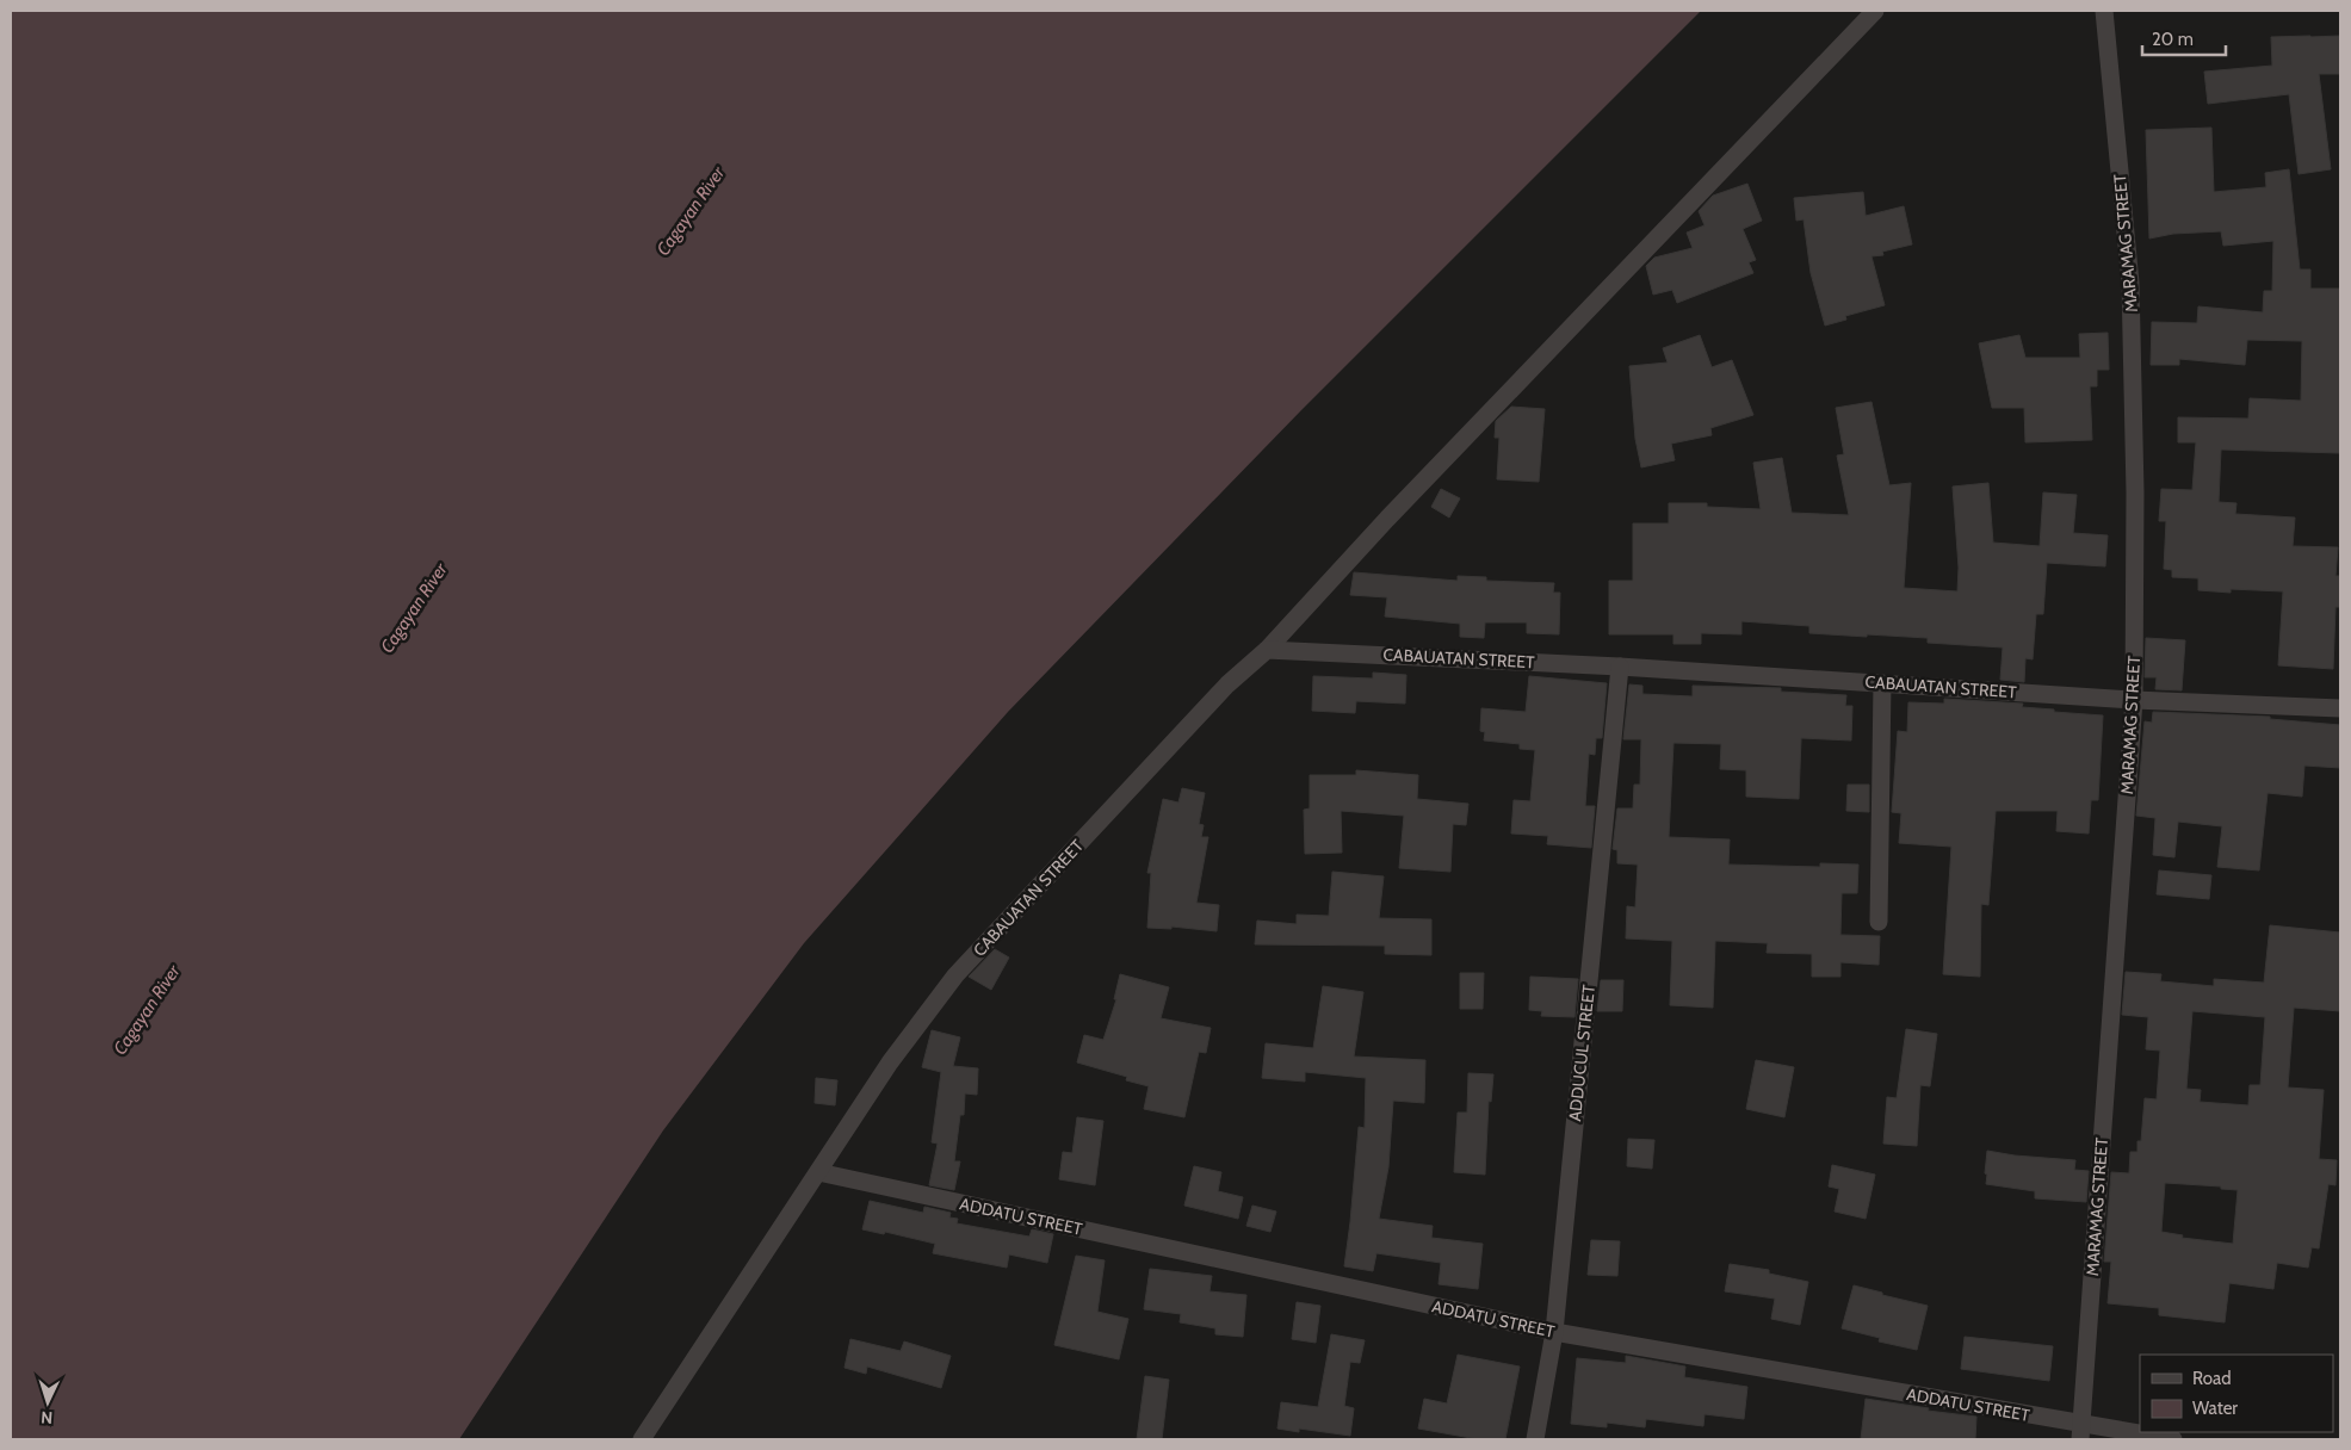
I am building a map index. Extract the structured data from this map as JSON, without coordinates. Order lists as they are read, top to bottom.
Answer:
{
  "streets": {
    "street": [
      "MARAMAG STREET",
      "CABAUATAN STREET",
      "ADDUCUL STREET",
      "ADDATU STREET"
    ]
  },
  "crossings": [
    ["MARAMAG STREET", "CABAUATAN STREET"],
    ["MARAMAG STREET", "ADDATU STREET"],
    ["CABAUATAN STREET", "ADDUCUL STREET"],
    ["CABAUATAN STREET", "ADDATU STREET"],
    ["ADDUCUL STREET", "ADDATU STREET"]
  ],
  "water": ["Cagayan River"],
  "legend": ["Road", "Water"],
  "scale_bar": "20 m",
  "north": "bottom"
}
